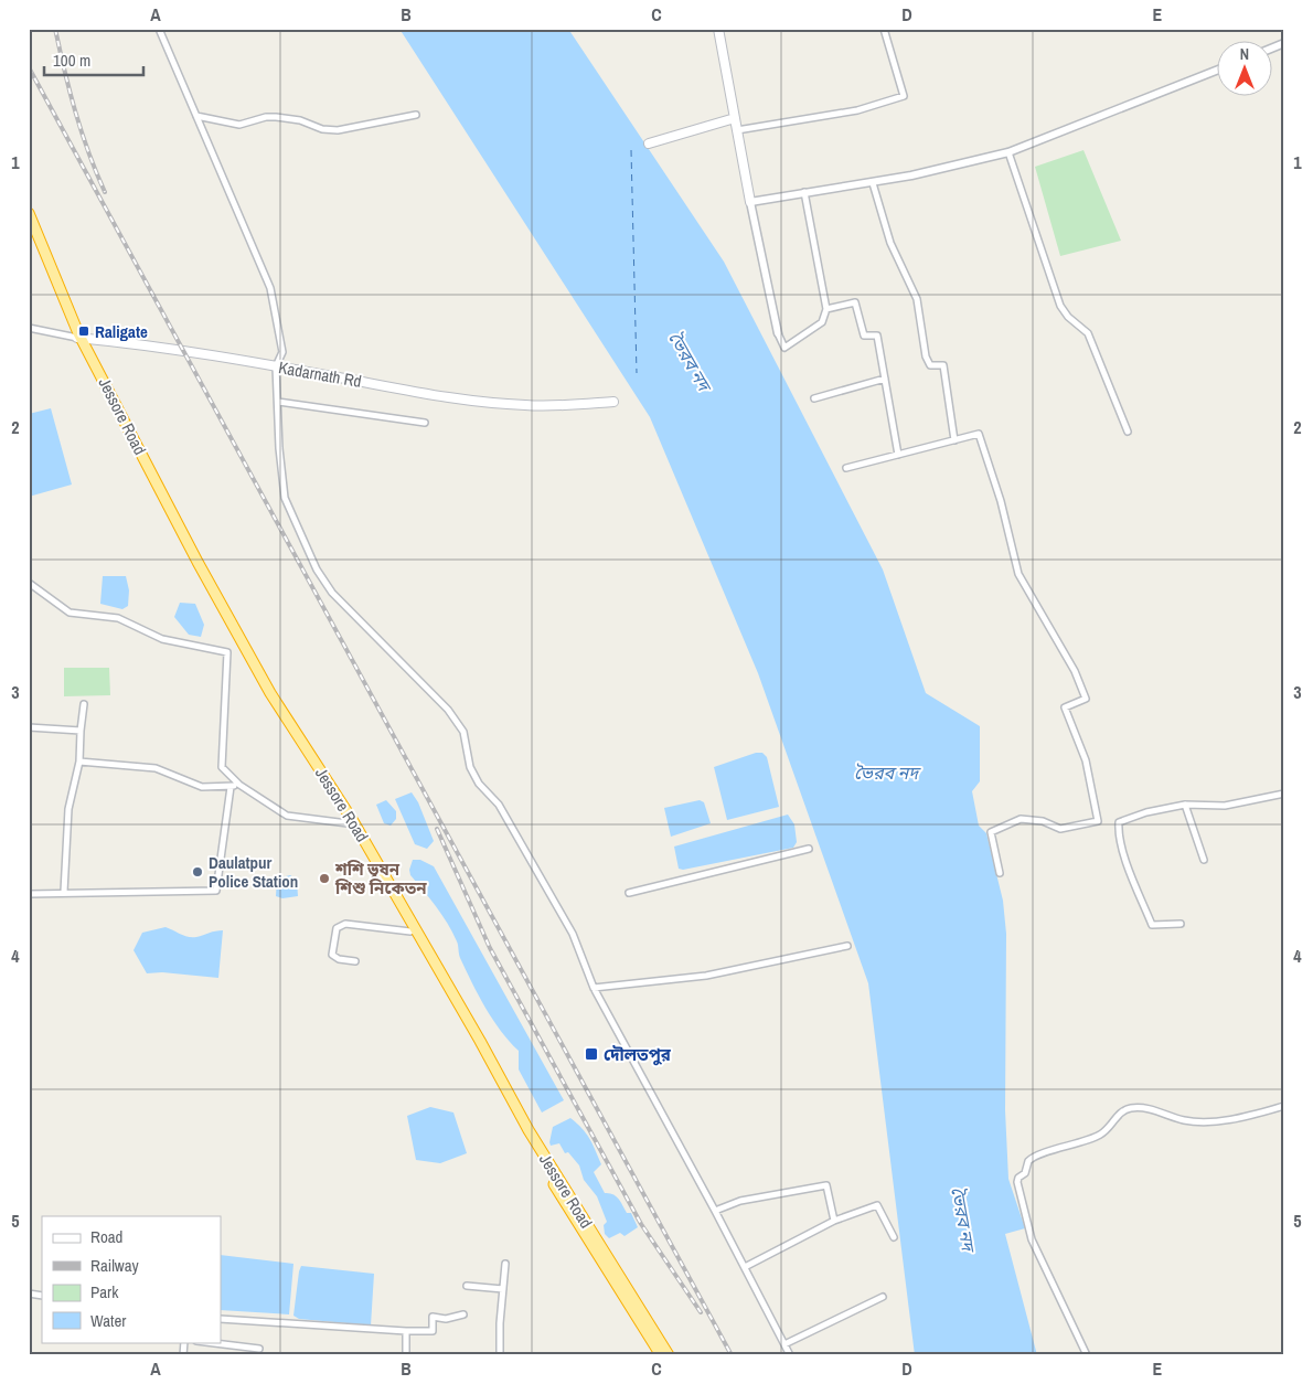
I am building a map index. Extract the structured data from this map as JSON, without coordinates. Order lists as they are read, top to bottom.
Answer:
{
  "streets": {
    "highway": ["Jessore Road"],
    "main road": ["Kadarnath Rd"]
  },
  "crossings": [
    ["Kadarnath Rd", "Jessore Road"]
  ],
  "water": ["ভৈরব নদ"],
  "places": {
    "transit": ["Raligate", "দৌলতপুর"],
    "other": ["Daulatpur Police Station", "শশি ভূষন শিশু নিকেতন"]
  },
  "legend": [
    "Road",
    "Railway",
    "Park",
    "Water"
  ],
  "scale_bar": "100 m",
  "north": "top",
  "grid": {
    "columns": [
      "A",
      "B",
      "C",
      "D",
      "E"
    ],
    "rows": [
      "1",
      "2",
      "3",
      "4",
      "5"
    ]
  }
}
